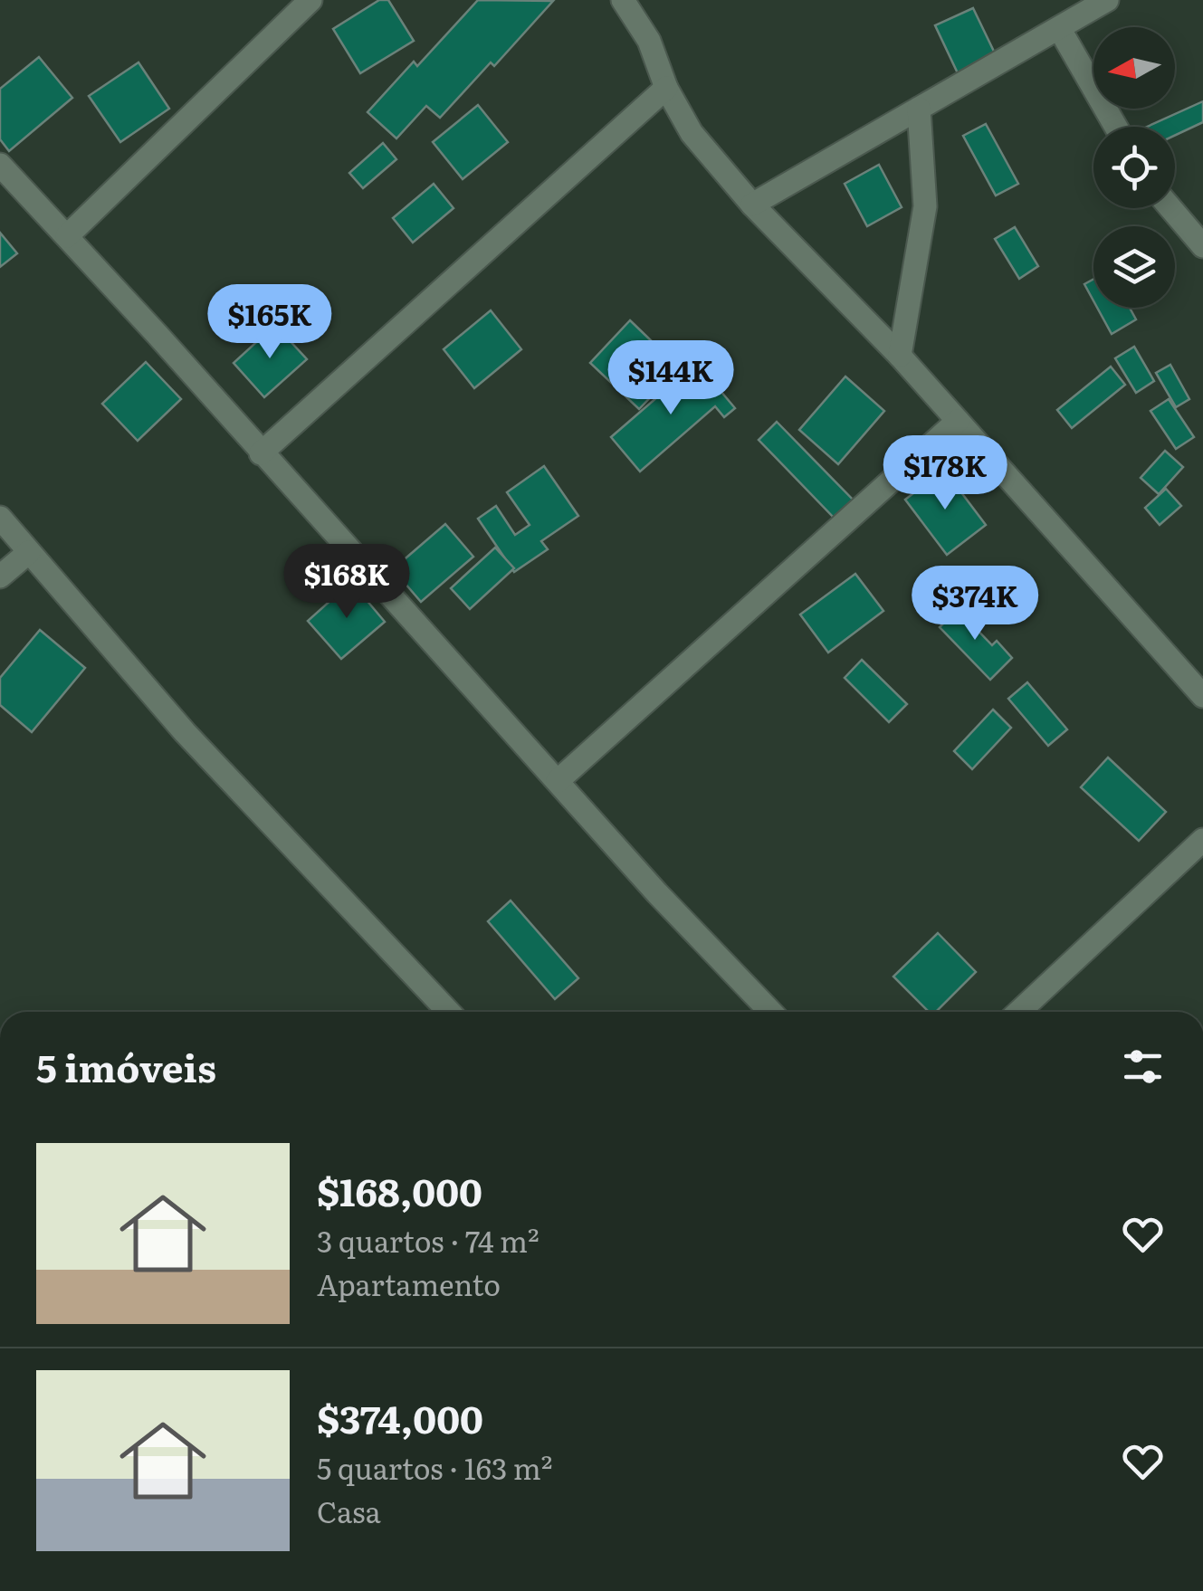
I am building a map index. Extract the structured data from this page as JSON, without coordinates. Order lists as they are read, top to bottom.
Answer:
{
  "north": "left",
  "page": {
    "price": [
      "$165K",
      "$144K",
      "$178K",
      "$168K",
      "$374K"
    ],
    "heading": "5 imóveis",
    "list": [
      {
        "name": "$168,000",
        "note": "3 quartos · 74 m² · Apartamento"
      },
      {
        "name": "$374,000",
        "note": "5 quartos · 163 m² · Casa"
      }
    ]
  }
}
